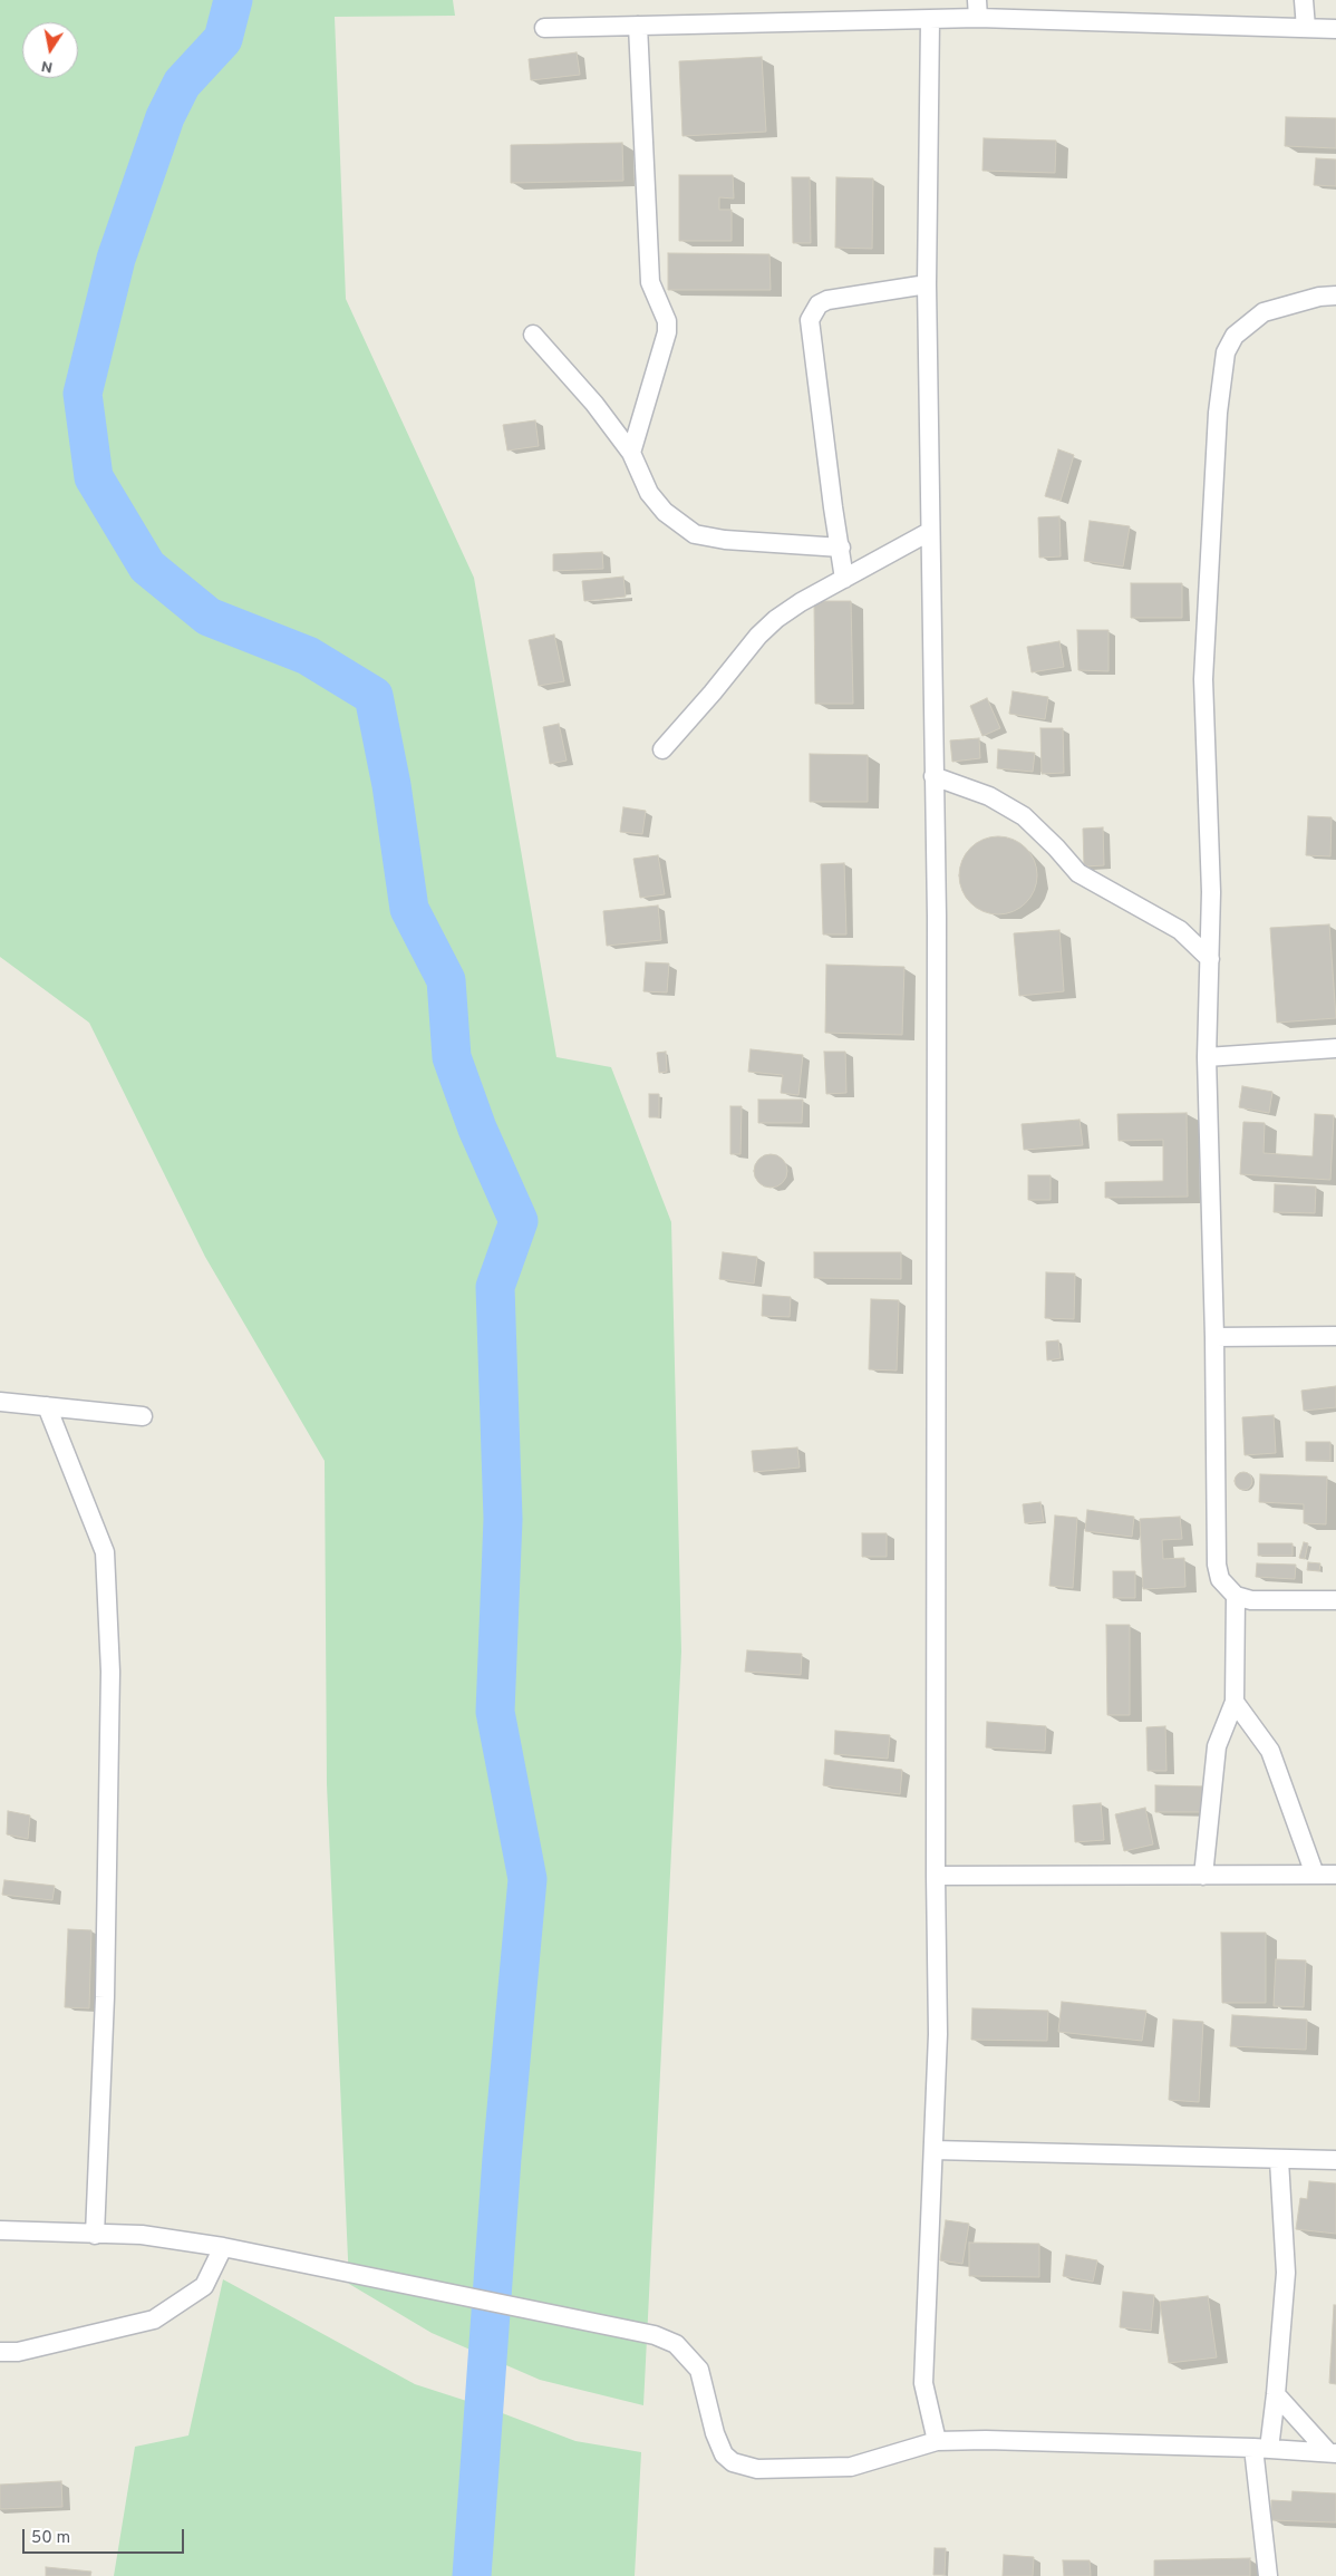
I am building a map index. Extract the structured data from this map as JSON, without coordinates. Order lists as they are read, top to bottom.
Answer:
{
  "scale_bar": "50 m",
  "north": "bottom"
}
